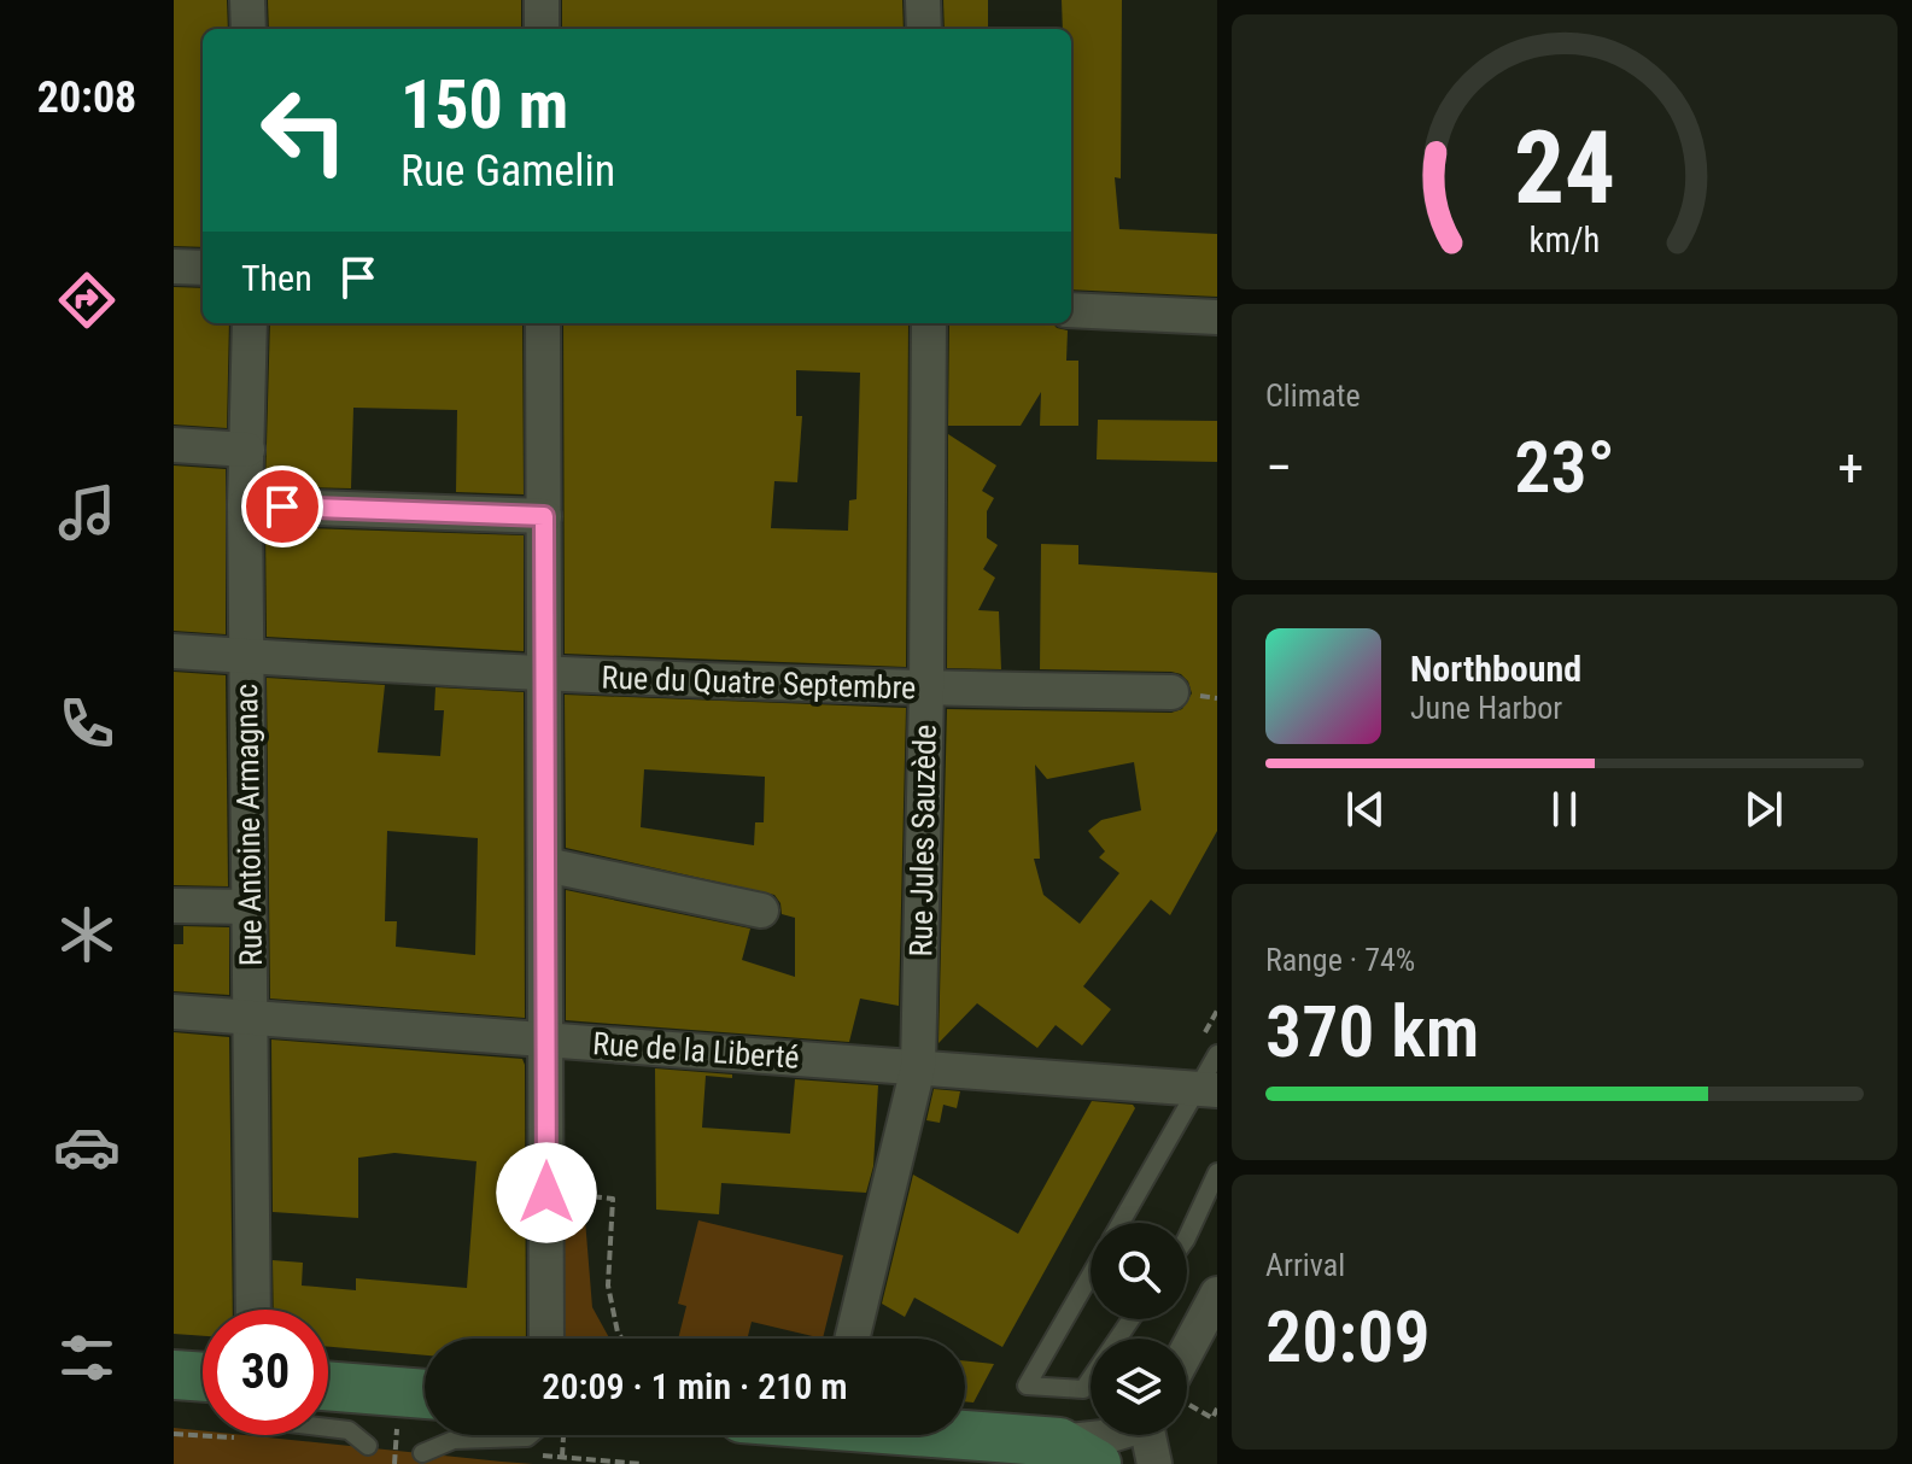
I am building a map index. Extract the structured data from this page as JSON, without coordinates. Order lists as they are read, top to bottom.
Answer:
{
  "streets": {
    "street": [
      "Rue du Quatre Septembre",
      "Rue Antoine Armagnac",
      "Rue Jules Sauzède",
      "Rue de la Liberté"
    ]
  },
  "crossings": [
    ["Rue du Quatre Septembre", "Rue Antoine Armagnac"],
    ["Rue du Quatre Septembre", "Rue Jules Sauzède"],
    ["Rue Antoine Armagnac", "Rue de la Liberté"],
    ["Rue Jules Sauzède", "Rue de la Liberté"]
  ],
  "page": {
    "tabs": "20:08",
    "turn": ["150 m", "Rue Gamelin"],
    "then": "Then",
    "tile": [
      "Climate",
      ["Range · 74%", "370 km"],
      ["Arrival", "20:09"]
    ],
    "heat": ["−", "23°", "+"],
    "song": ["Northbound", "June Harbor"],
    "limit": "30",
    "trip": "20:09 · 1 min · 210 m",
    "gauge": ["24", "km/h"]
  }
}
